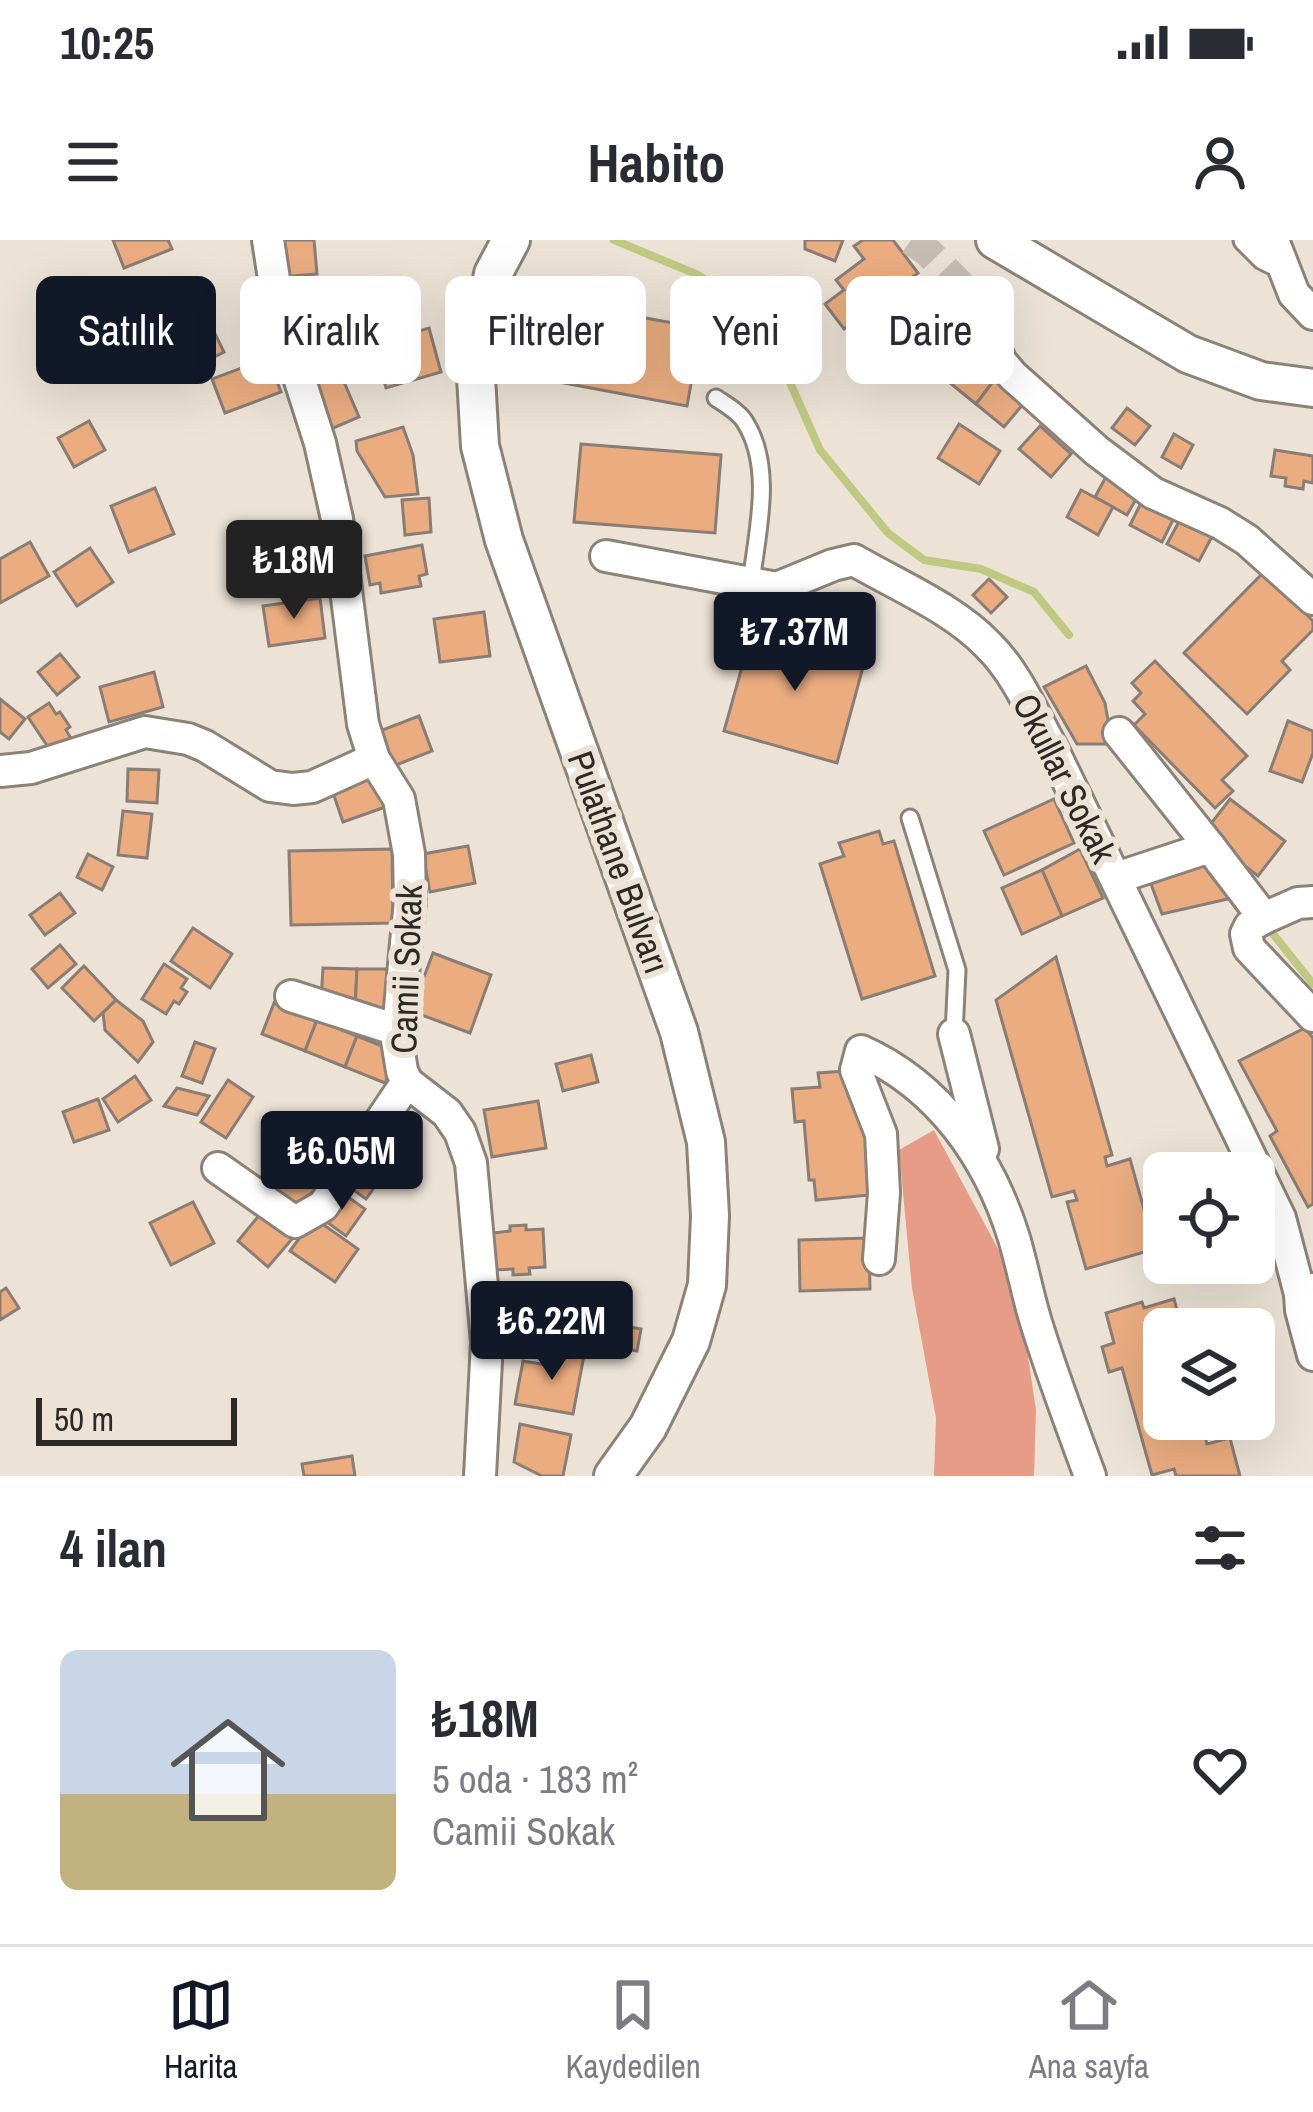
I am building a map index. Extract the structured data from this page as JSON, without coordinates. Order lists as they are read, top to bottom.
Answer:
{
  "streets": {
    "street": ["Okullar Sokak", "Pulathane Bulvarı", "Camii Sokak"]
  },
  "scale_bar": "50 m",
  "page": {
    "status": "10:25",
    "header": "Habito",
    "chip": [
      "Satılık",
      "Kiralık",
      "Filtreler",
      "Yeni",
      "Daire"
    ],
    "price": [
      "₺18M",
      "₺7.37M",
      "₺6.05M",
      "₺6.22M"
    ],
    "scale": "50 m",
    "heading": "4 ilan",
    "list": [
      {
        "name": "₺18M",
        "note": "5 oda · 183 m² · Camii Sokak"
      }
    ],
    "tabs": ["Harita", "Kaydedilen", "Ana sayfa"]
  }
}
